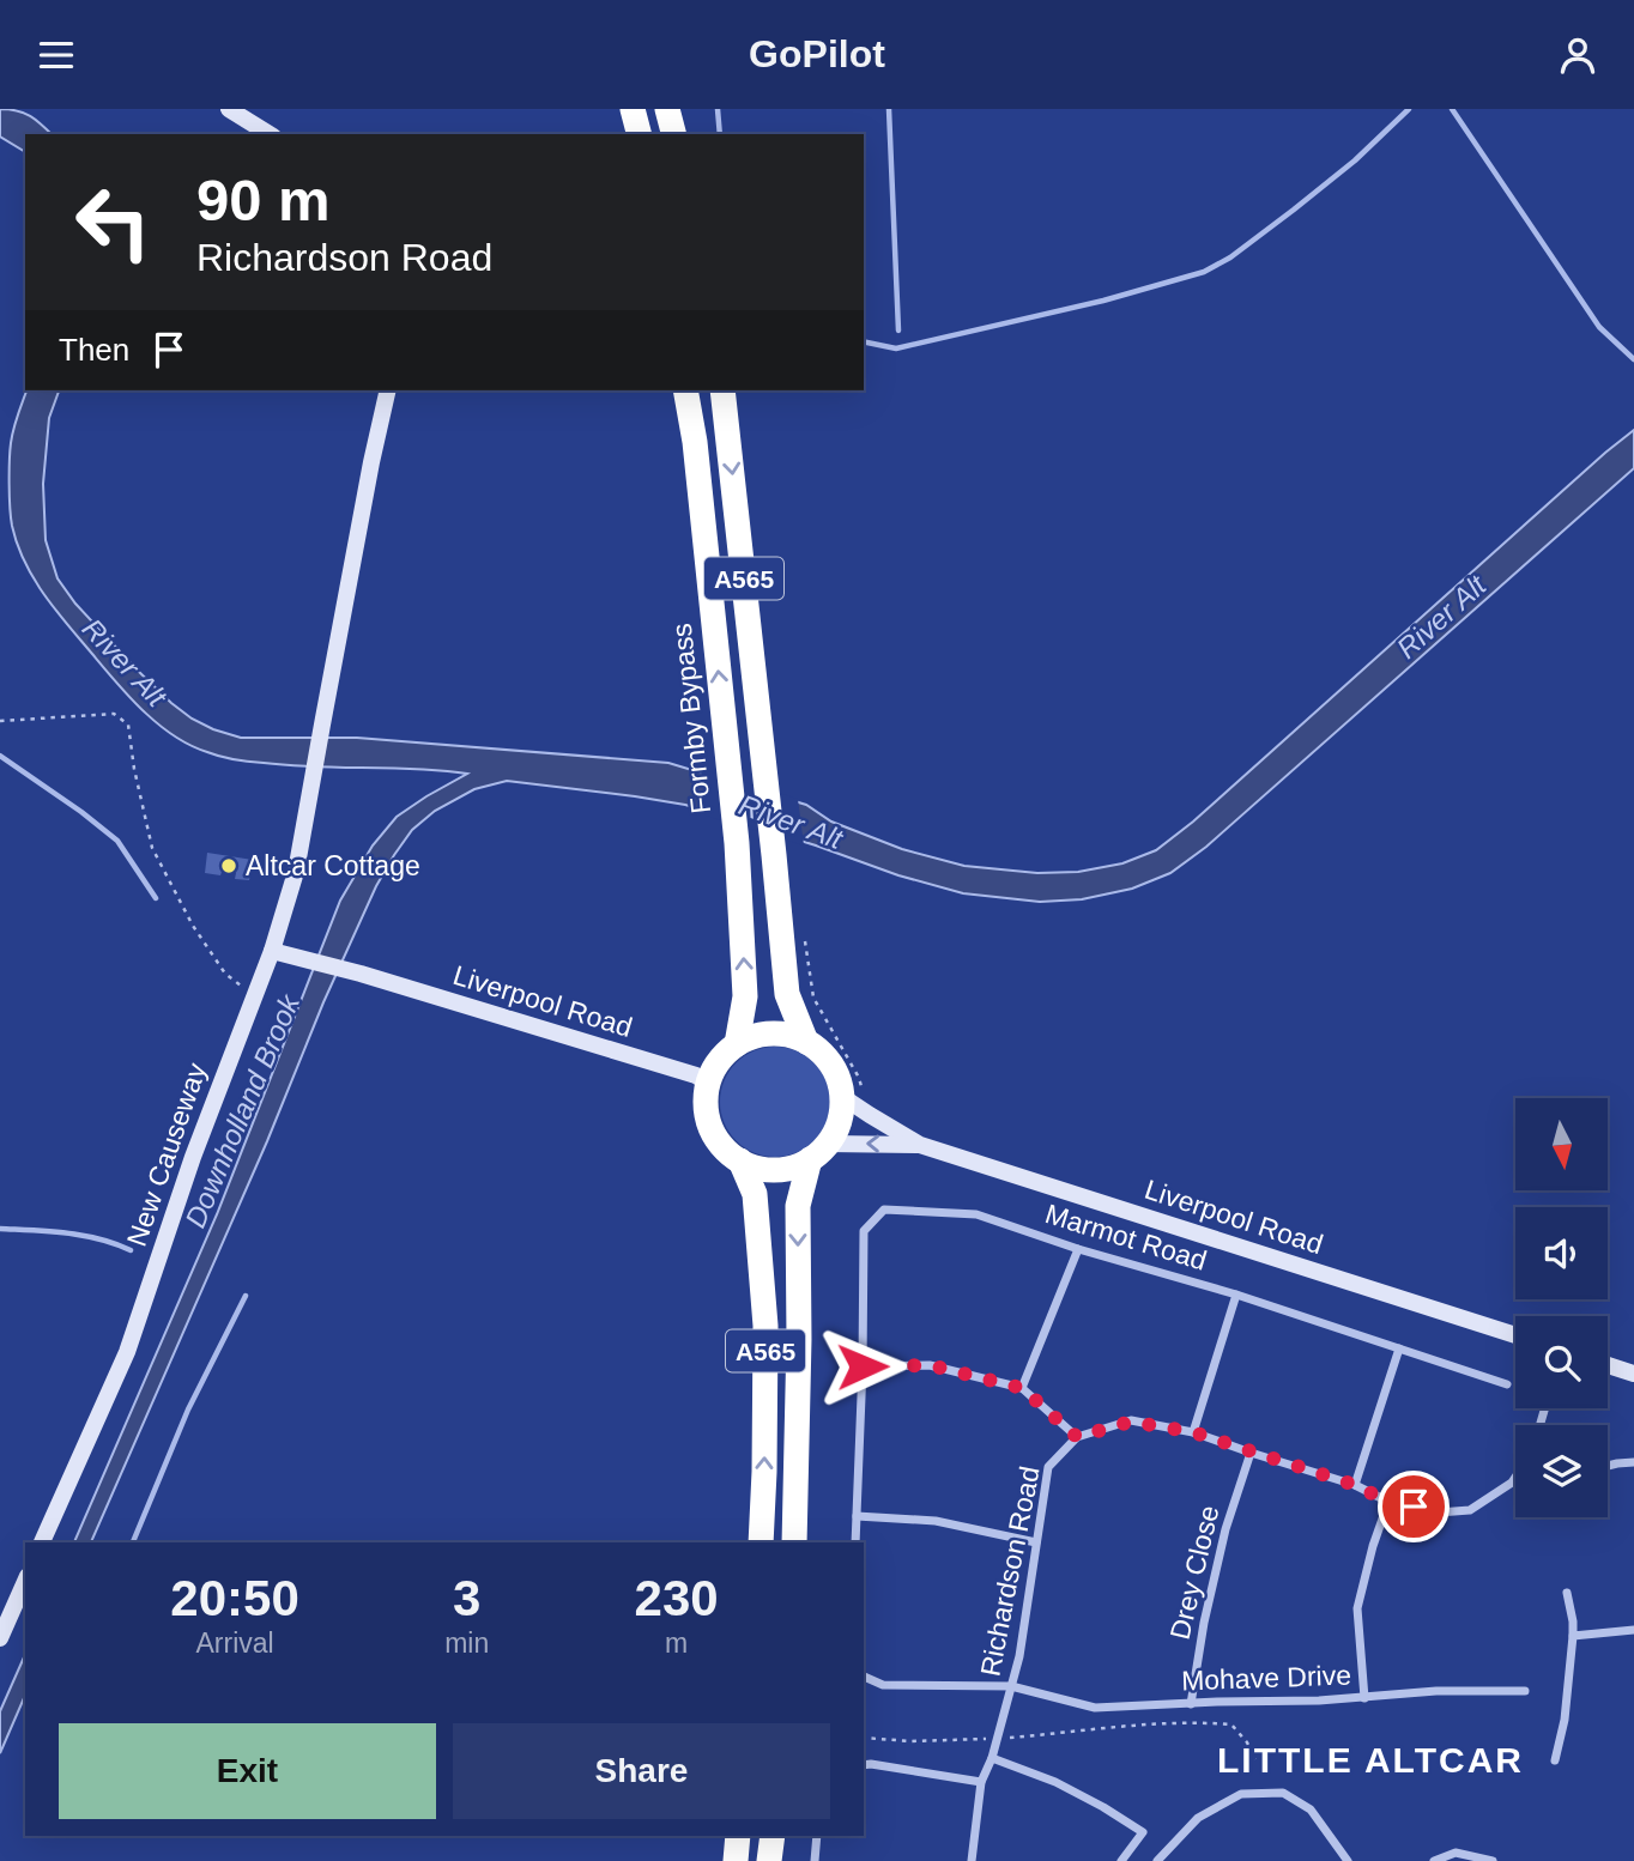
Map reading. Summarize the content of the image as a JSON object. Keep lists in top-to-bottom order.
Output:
{
  "streets": {
    "highway": ["A565", "Formby Bypass"],
    "street": [
      "Liverpool Road",
      "New Causeway",
      "Marmot Road",
      "Richardson Road",
      "Drey Close",
      "Mohave Drive"
    ]
  },
  "crossings": [
    ["A565", "Formby Bypass"],
    ["A565", "Liverpool Road"],
    ["Formby Bypass", "Liverpool Road"],
    ["Liverpool Road", "New Causeway"],
    ["Richardson Road", "Mohave Drive"],
    ["Drey Close", "Mohave Drive"]
  ],
  "districts": ["LITTLE ALTCAR"],
  "water": ["River Alt", "Downholland Brook"],
  "places": ["Altcar Cottage"],
  "north": "bottom",
  "page": {
    "header": "GoPilot",
    "turn": ["90 m", "Richardson Road"],
    "then": "Then",
    "eta": [
      "20:50",
      "Arrival",
      "3",
      "min",
      "230",
      "m"
    ],
    "buttons": ["Exit", "Share"]
  }
}
